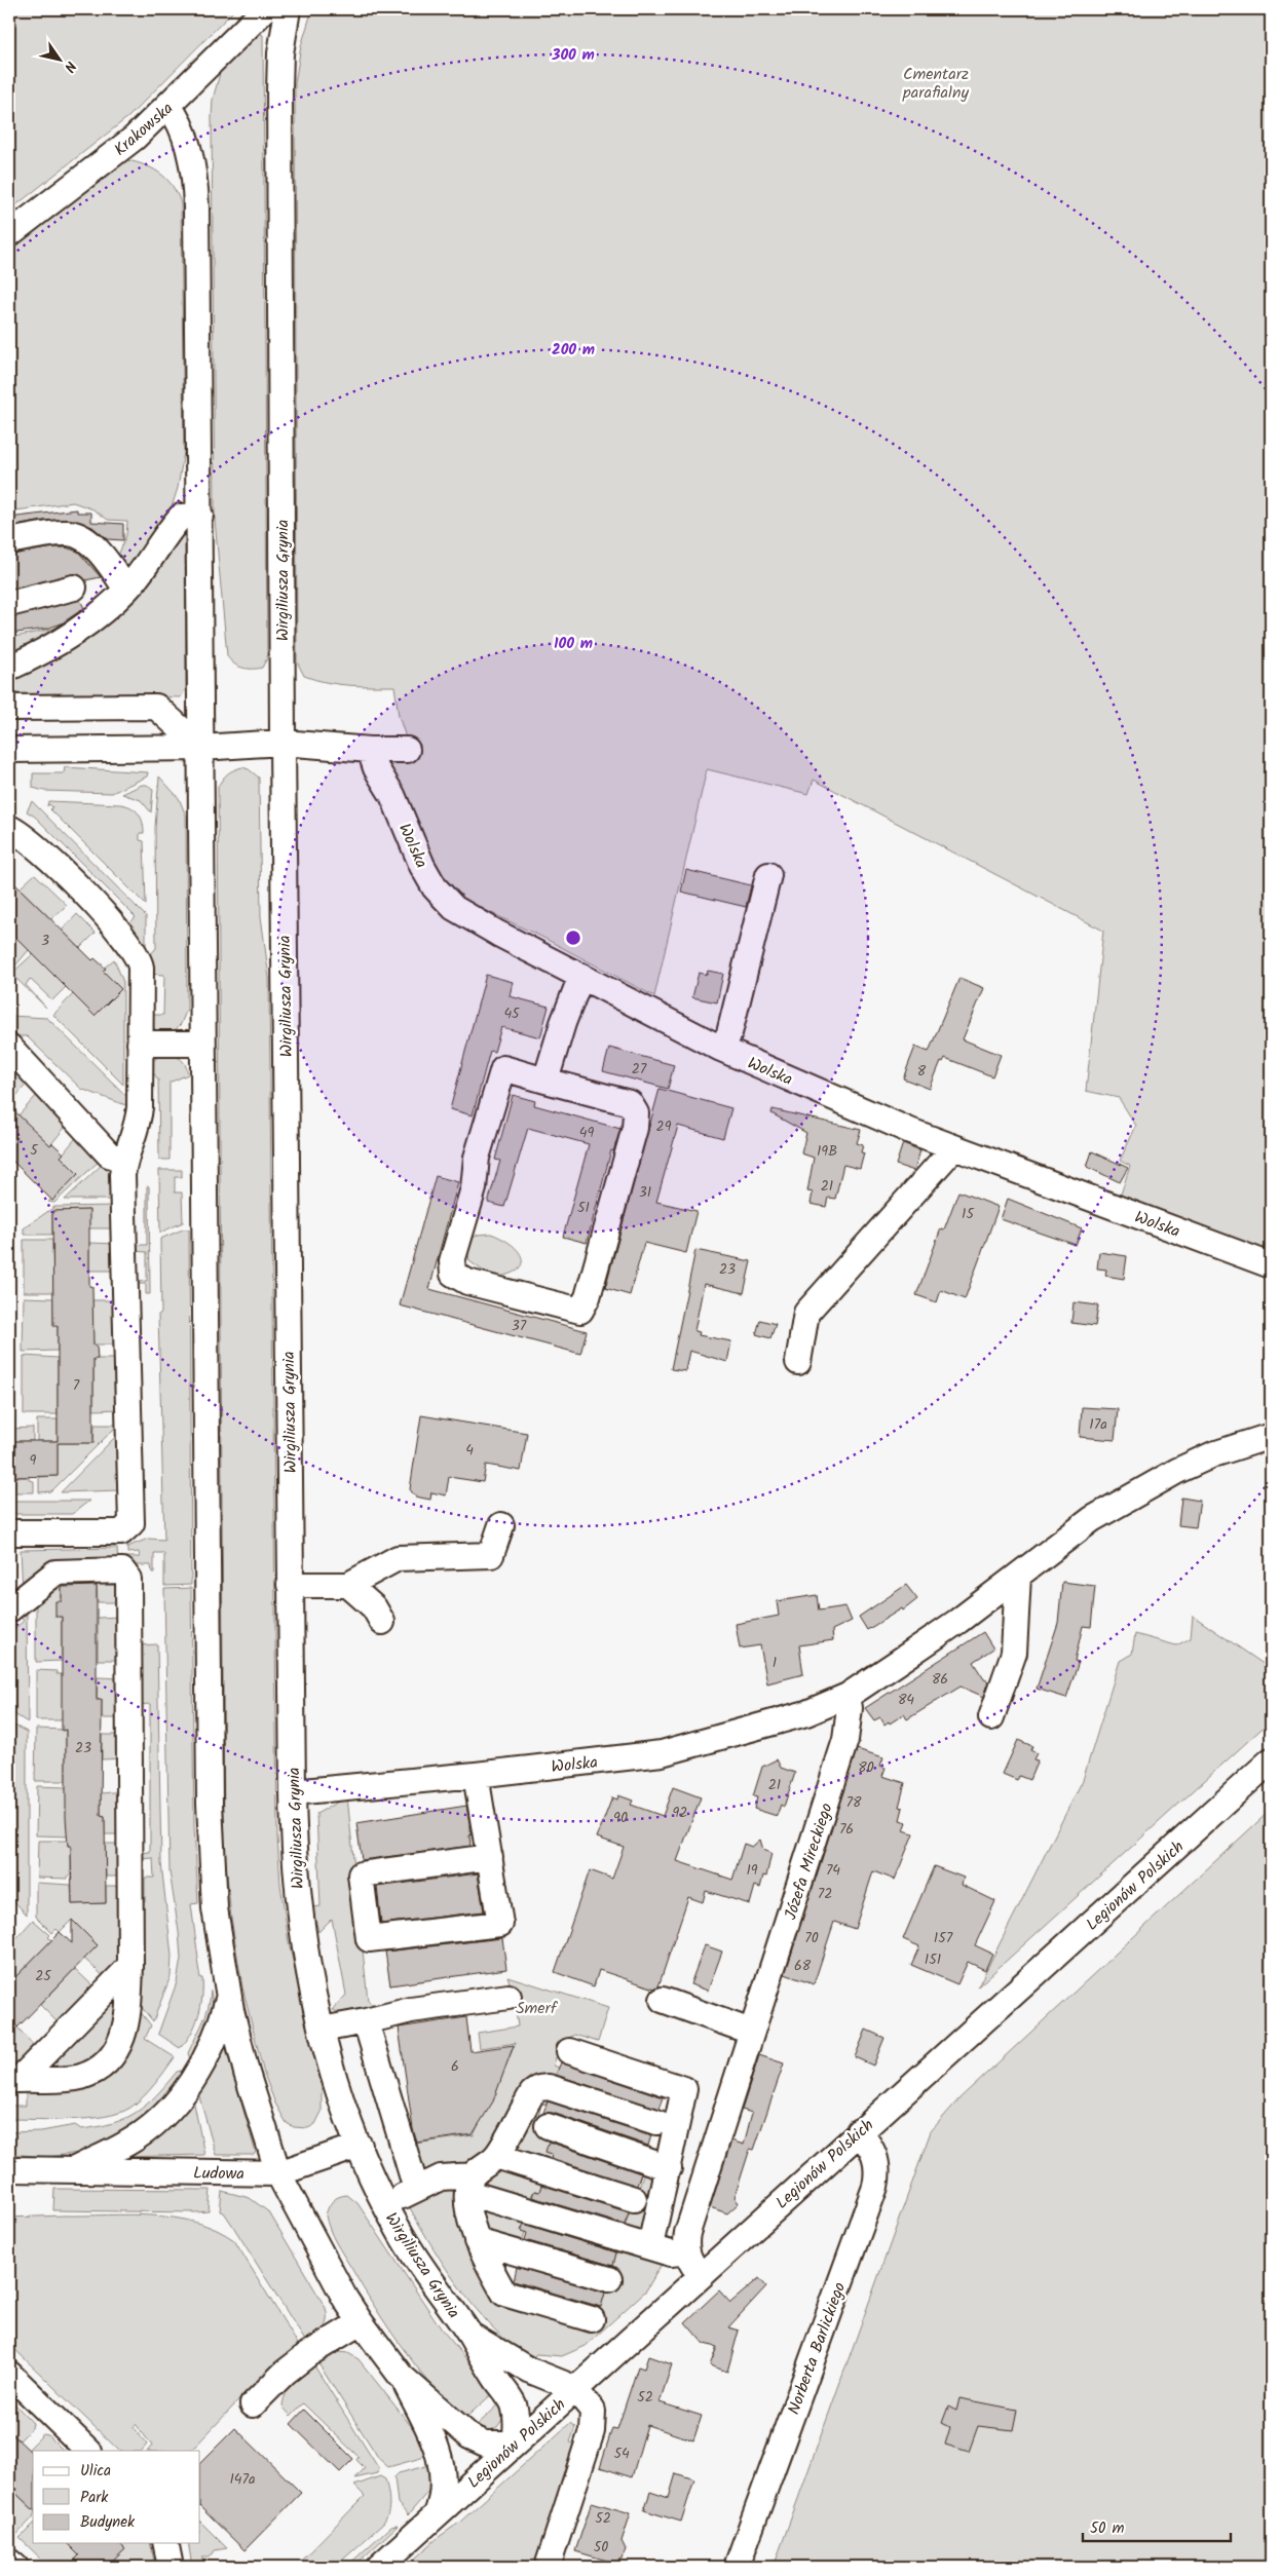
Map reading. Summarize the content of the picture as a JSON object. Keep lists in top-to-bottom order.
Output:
{
  "streets": {
    "street": [
      "Krakowska",
      "Wirgiliusza Grynia",
      "Wolska",
      "Józefa Mireckiego",
      "Legionów Polskich",
      "Ludowa",
      "Norberta Barlickiego"
    ]
  },
  "crossings": [
    ["Wirgiliusza Grynia", "Wolska"],
    ["Wirgiliusza Grynia", "Legionów Polskich"],
    ["Wirgiliusza Grynia", "Ludowa"],
    ["Wolska", "Józefa Mireckiego"],
    ["Legionów Polskich", "Norberta Barlickiego"]
  ],
  "parks": ["Cmentarz parafialny", "Smerf"],
  "house_numbers": [
    "3",
    "45",
    "27",
    "8",
    "29",
    "49",
    "5",
    "19B",
    "21",
    "31",
    "51",
    "15",
    "23",
    "37",
    "7",
    "17a",
    "4",
    "9",
    "1",
    "86",
    "84",
    "23",
    "80",
    "21",
    "78",
    "92",
    "90",
    "76",
    "19",
    "74",
    "72",
    "70",
    "157",
    "151",
    "68",
    "25",
    "6",
    "52",
    "54",
    "147a",
    "52",
    "50"
  ],
  "legend": ["Ulica", "Park", "Budynek"],
  "scale_bar": "50 m",
  "north": "bottom right",
  "rings": ["300 m", "200 m", "100 m"]
}
